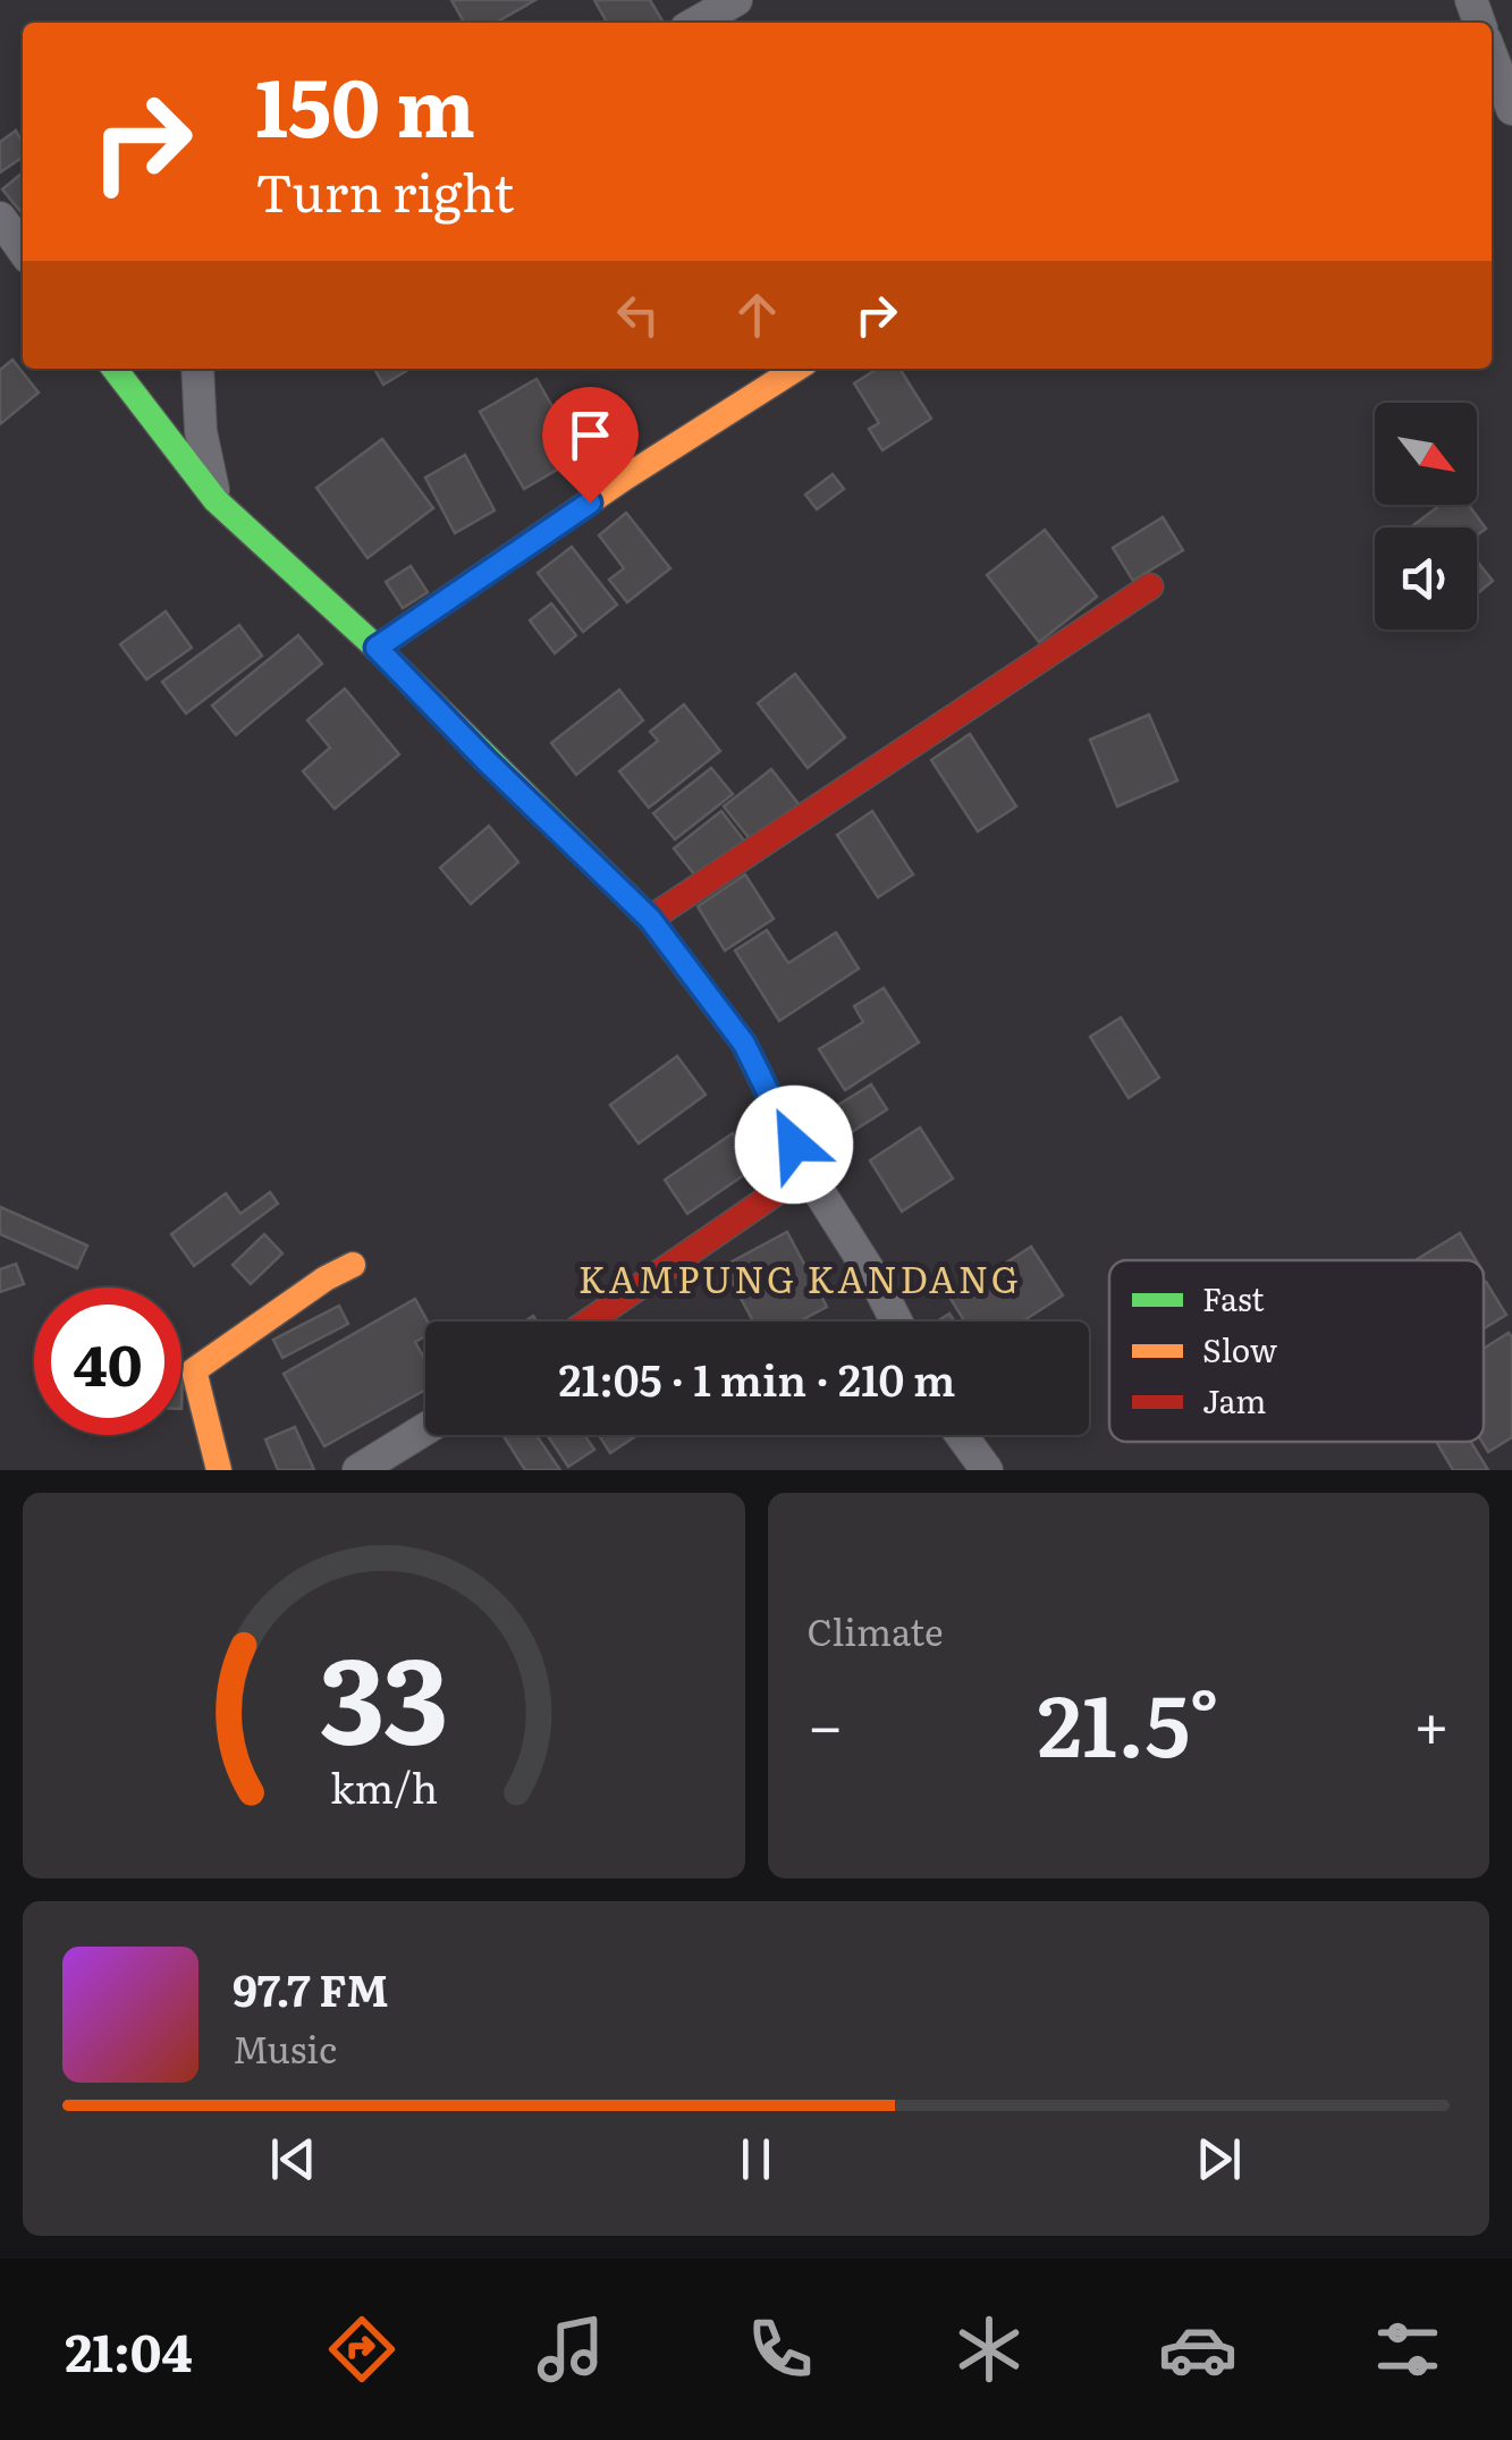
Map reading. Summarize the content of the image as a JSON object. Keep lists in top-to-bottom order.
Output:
{
  "districts": ["KAMPUNG KANDANG"],
  "legend": ["Fast", "Slow", "Jam"],
  "north": "bottom right",
  "page": {
    "turn": ["150 m", "Turn right"],
    "limit": "40",
    "trip": "21:05 · 1 min · 210 m",
    "tile": "Climate",
    "heat": ["−", "21.5°", "+"],
    "song": ["97.7 FM", "Music"],
    "tabs": "21:04",
    "gauge": ["33", "km/h"]
  }
}
